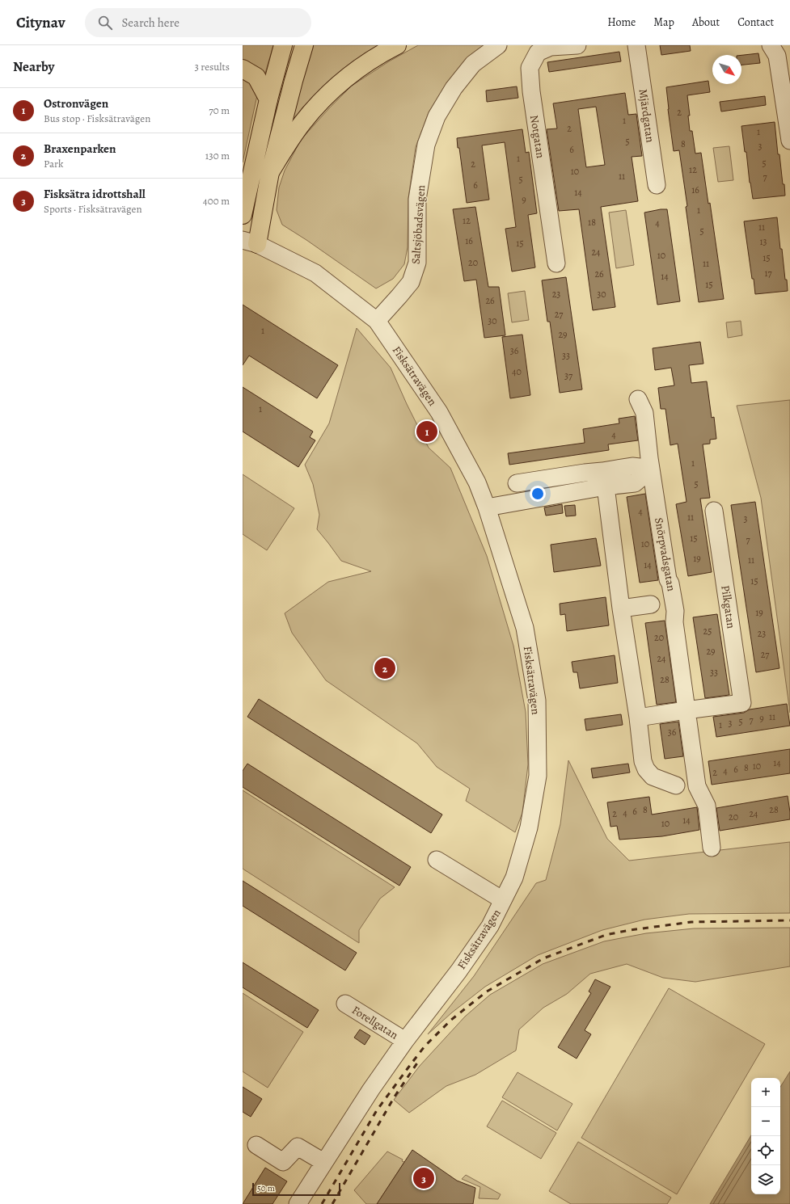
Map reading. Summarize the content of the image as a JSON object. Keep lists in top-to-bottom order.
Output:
{
  "streets": {
    "street": [
      "Mjärdgatan",
      "Notgatan",
      "Saltsjöbadsvägen",
      "Fisksätravägen",
      "Snörpvadsgatan",
      "Pilkgatan",
      "Forellgatan"
    ]
  },
  "crossings": [
    ["Saltsjöbadsvägen", "Fisksätravägen"],
    ["Fisksätravägen", "Forellgatan"],
    ["Snörpvadsgatan", "Pilkgatan"]
  ],
  "house_numbers": [
    "2",
    "1",
    "2",
    "1",
    "5",
    "8",
    "3",
    "6",
    "1",
    "5",
    "2",
    "12",
    "10",
    "11",
    "7",
    "5",
    "6",
    "16",
    "14",
    "9",
    "1",
    "12",
    "18",
    "4",
    "11",
    "5",
    "16",
    "13",
    "15",
    "24",
    "10",
    "15",
    "20",
    "11",
    "17",
    "26",
    "14",
    "15",
    "23",
    "30",
    "26",
    "27",
    "30",
    "1",
    "29",
    "36",
    "33",
    "40",
    "37",
    "1",
    "4",
    "1",
    "5",
    "4",
    "11",
    "3",
    "15",
    "7",
    "10",
    "19",
    "11",
    "14",
    "15",
    "19",
    "25",
    "23",
    "20",
    "29",
    "27",
    "24",
    "33",
    "28",
    "11",
    "9",
    "7",
    "5",
    "3",
    "1",
    "36",
    "14",
    "10",
    "8",
    "6",
    "4",
    "2",
    "8",
    "28",
    "6",
    "4",
    "2",
    "24",
    "20",
    "14",
    "10"
  ],
  "scale_bar": "50 m",
  "north": "bottom right",
  "page": {
    "header": "Citynav",
    "search": "Search here",
    "nav": [
      "Home",
      "Map",
      "About",
      "Contact"
    ],
    "heading": ["Nearby", "3 results"],
    "list": [
      {
        "mark": "1",
        "name": "Ostronvägen",
        "note": "Bus stop · Fisksätravägen",
        "value": "70 m"
      },
      {
        "mark": "2",
        "name": "Braxenparken",
        "note": "Park",
        "value": "130 m"
      },
      {
        "mark": "3",
        "name": "Fisksätra idrottshall",
        "note": "Sports · Fisksätravägen",
        "value": "400 m"
      }
    ],
    "pins": ["1", "2", "3"],
    "map_buttons": ["+", "−"],
    "scale": "50 m"
  }
}
